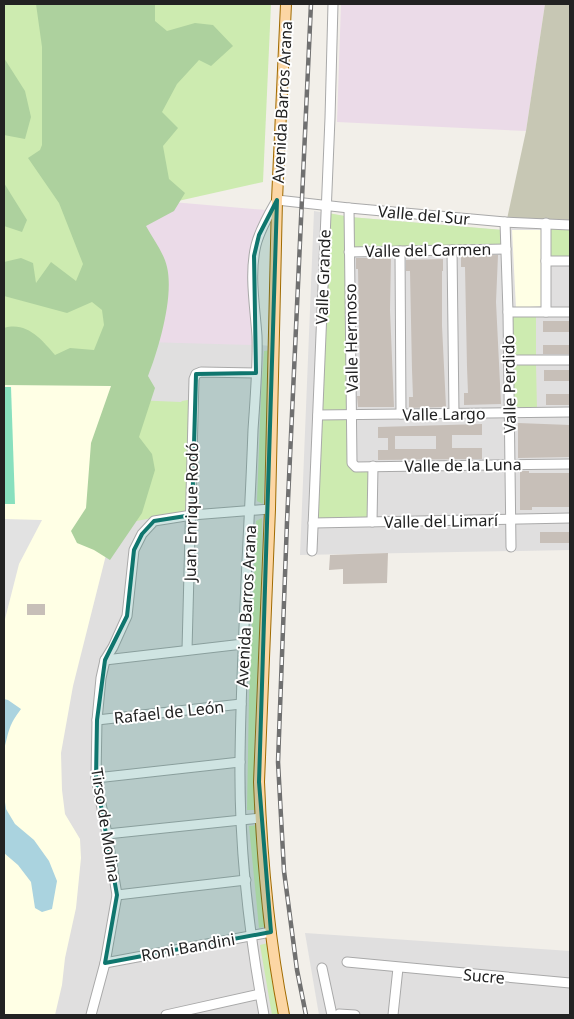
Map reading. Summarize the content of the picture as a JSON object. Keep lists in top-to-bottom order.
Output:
{
  "streets": {
    "main road": ["Avenida Barros Arana"],
    "street": [
      "Valle del Sur",
      "Valle del Carmen",
      "Valle Grande",
      "Valle Hermoso",
      "Valle Perdido",
      "Valle Largo",
      "Valle de la Luna",
      "Juan Enrique Rodó",
      "Valle del Limarí",
      "Rafael de León",
      "Tirso de Molina",
      "Roni Bandini",
      "Sucre"
    ]
  },
  "crossings": [
    ["Avenida Barros Arana", "Valle del Sur"],
    ["Avenida Barros Arana", "Juan Enrique Rodó"],
    ["Avenida Barros Arana", "Rafael de León"],
    ["Avenida Barros Arana", "Tirso de Molina"],
    ["Avenida Barros Arana", "Roni Bandini"],
    ["Valle del Sur", "Valle Grande"],
    ["Valle del Sur", "Valle Hermoso"],
    ["Valle del Sur", "Valle Perdido"],
    ["Valle del Carmen", "Valle Hermoso"],
    ["Valle del Carmen", "Valle Perdido"],
    ["Valle Grande", "Valle Largo"],
    ["Valle Grande", "Valle del Limarí"],
    ["Valle Hermoso", "Valle Largo"],
    ["Valle Hermoso", "Valle de la Luna"],
    ["Valle Perdido", "Valle Largo"],
    ["Valle Perdido", "Valle de la Luna"],
    ["Valle Perdido", "Valle del Limarí"],
    ["Juan Enrique Rodó", "Tirso de Molina"],
    ["Rafael de León", "Tirso de Molina"],
    ["Tirso de Molina", "Roni Bandini"]
  ]
}
